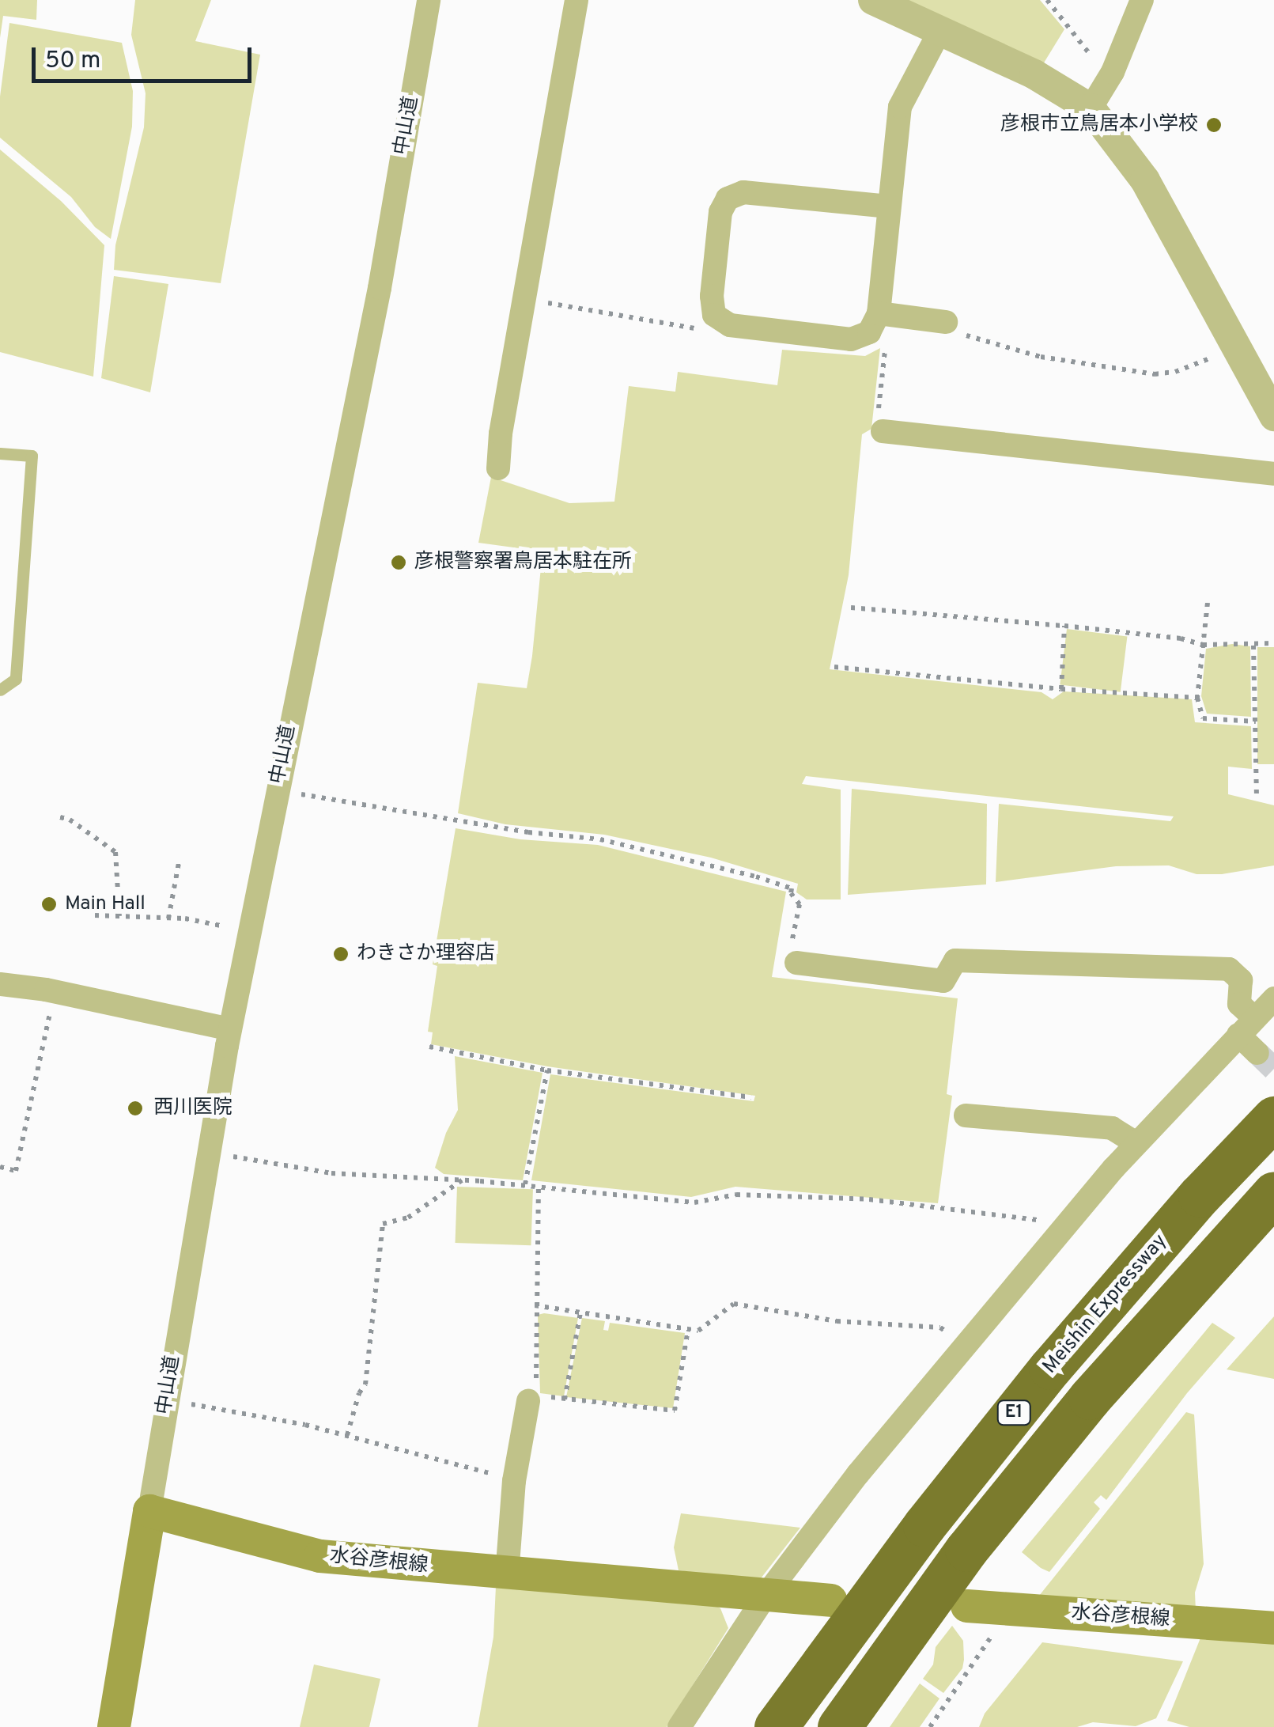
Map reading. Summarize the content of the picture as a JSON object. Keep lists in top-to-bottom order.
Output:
{
  "streets": {
    "highway": ["Meishin Expressway", "E1"],
    "main road": ["水谷彦根線"],
    "street": ["中山道"]
  },
  "crossings": [
    ["中山道", "水谷彦根線"]
  ],
  "places": [
    "彦根市立鳥居本小学校",
    "彦根警察署鳥居本駐在所",
    "Main Hall",
    "わきさか理容店",
    "西川医院"
  ],
  "scale_bar": "50 m"
}
